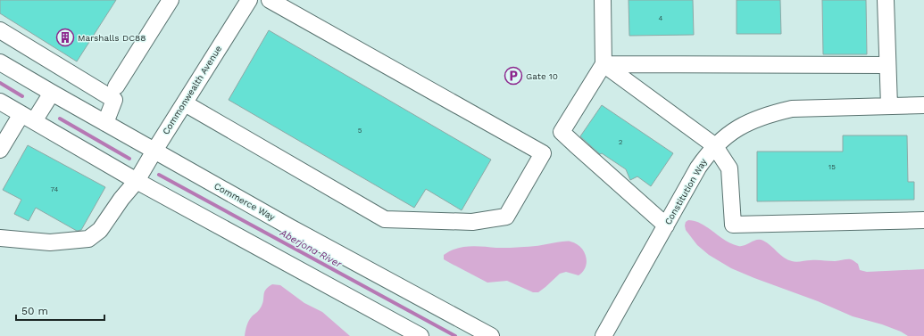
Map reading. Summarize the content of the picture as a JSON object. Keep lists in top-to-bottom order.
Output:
{
  "streets": {
    "street": ["Commonwealth Avenue", "Constitution Way", "Commerce Way"]
  },
  "crossings": [
    ["Commonwealth Avenue", "Commerce Way"]
  ],
  "water": ["Aberjona River"],
  "places": {
    "building": ["Marshalls DC88"],
    "parking": ["Gate 10"]
  },
  "house_numbers": [
    "4",
    "5",
    "2",
    "15",
    "74"
  ],
  "scale_bar": "50 m"
}
